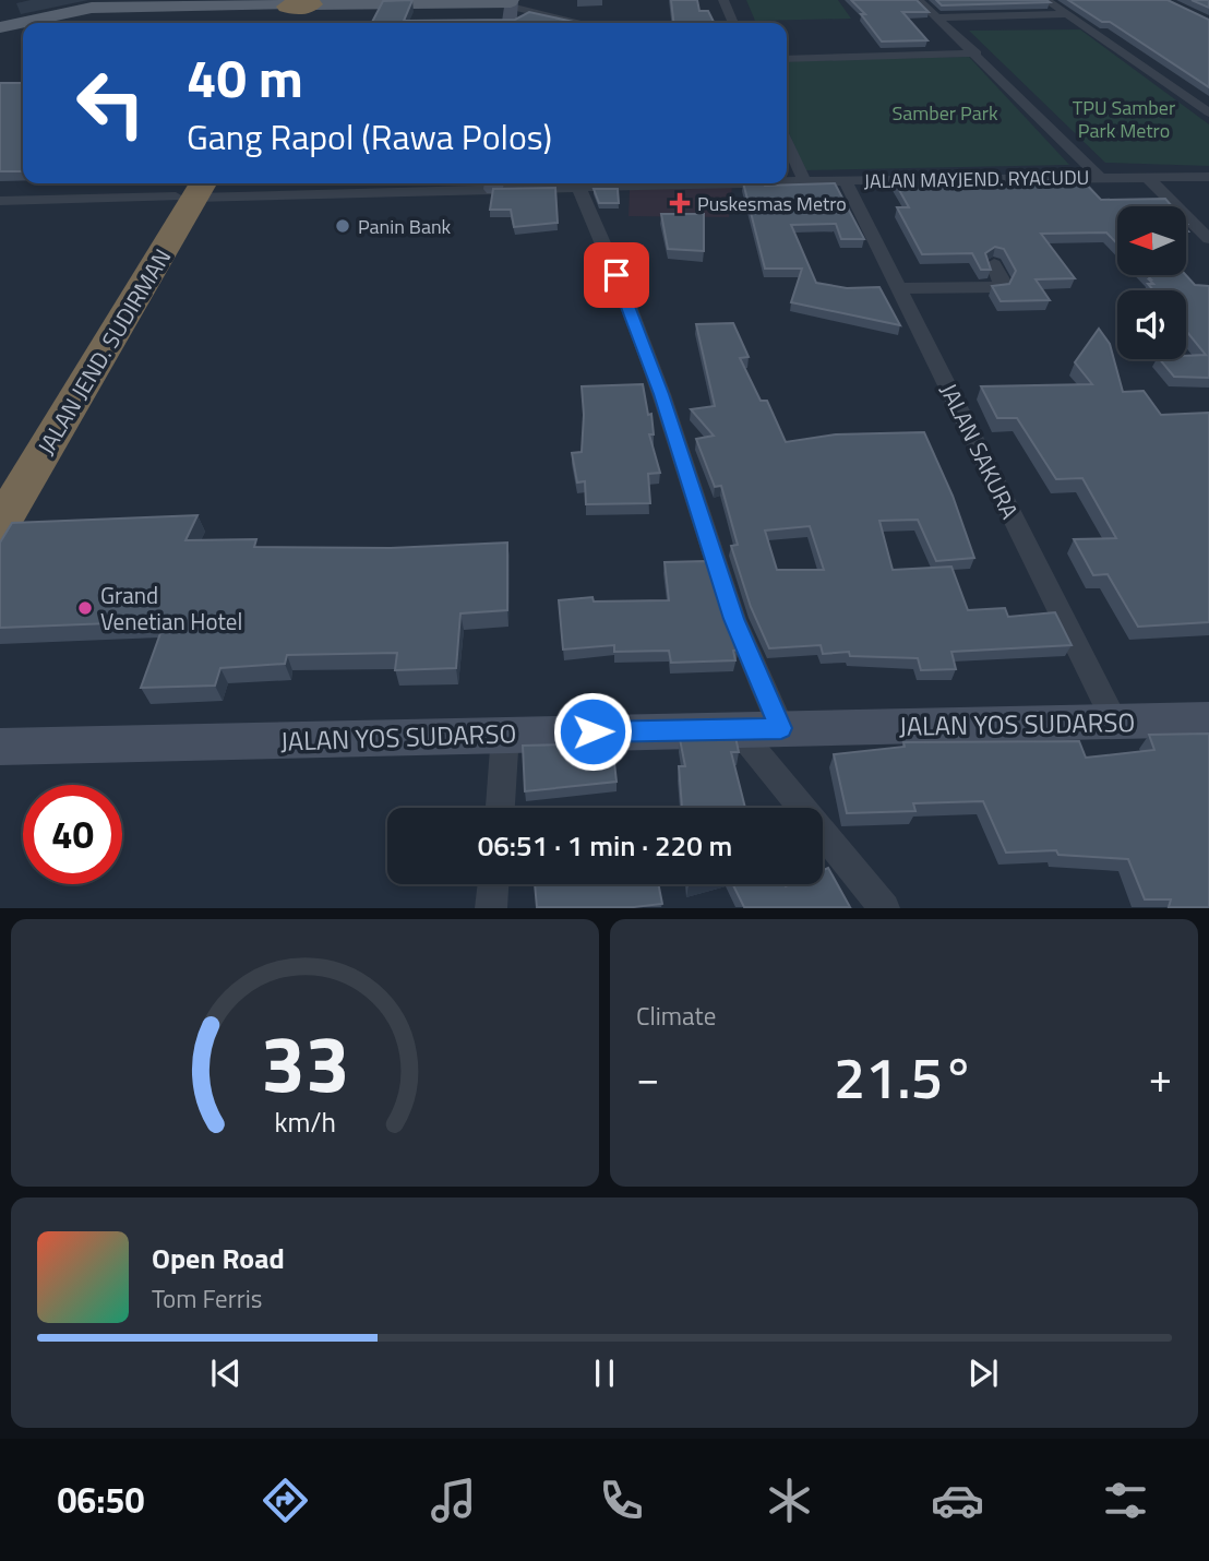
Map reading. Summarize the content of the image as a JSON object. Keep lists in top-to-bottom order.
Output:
{
  "streets": {
    "highway": ["JALAN JEND. SUDIRMAN"],
    "street": ["JALAN MAYJEND. RYACUDU", "JALAN SAKURA", "JALAN YOS SUDARSO"]
  },
  "crossings": [
    ["JALAN MAYJEND. RYACUDU", "JALAN JEND. SUDIRMAN"],
    ["JALAN MAYJEND. RYACUDU", "JALAN SAKURA"],
    ["JALAN SAKURA", "JALAN YOS SUDARSO"]
  ],
  "parks": ["TPU Samber Park Metro", "Samber Park"],
  "places": {
    "health": ["Puskesmas Metro"],
    "other": ["Panin Bank", "Grand Venetian Hotel"]
  },
  "north": "left",
  "page": {
    "turn": ["40 m", "Gang Rapol (Rawa Polos)"],
    "limit": "40",
    "trip": "06:51 · 1 min · 220 m",
    "tile": "Climate",
    "heat": ["−", "21.5°", "+"],
    "song": ["Open Road", "Tom Ferris"],
    "tabs": "06:50",
    "gauge": ["33", "km/h"]
  }
}
